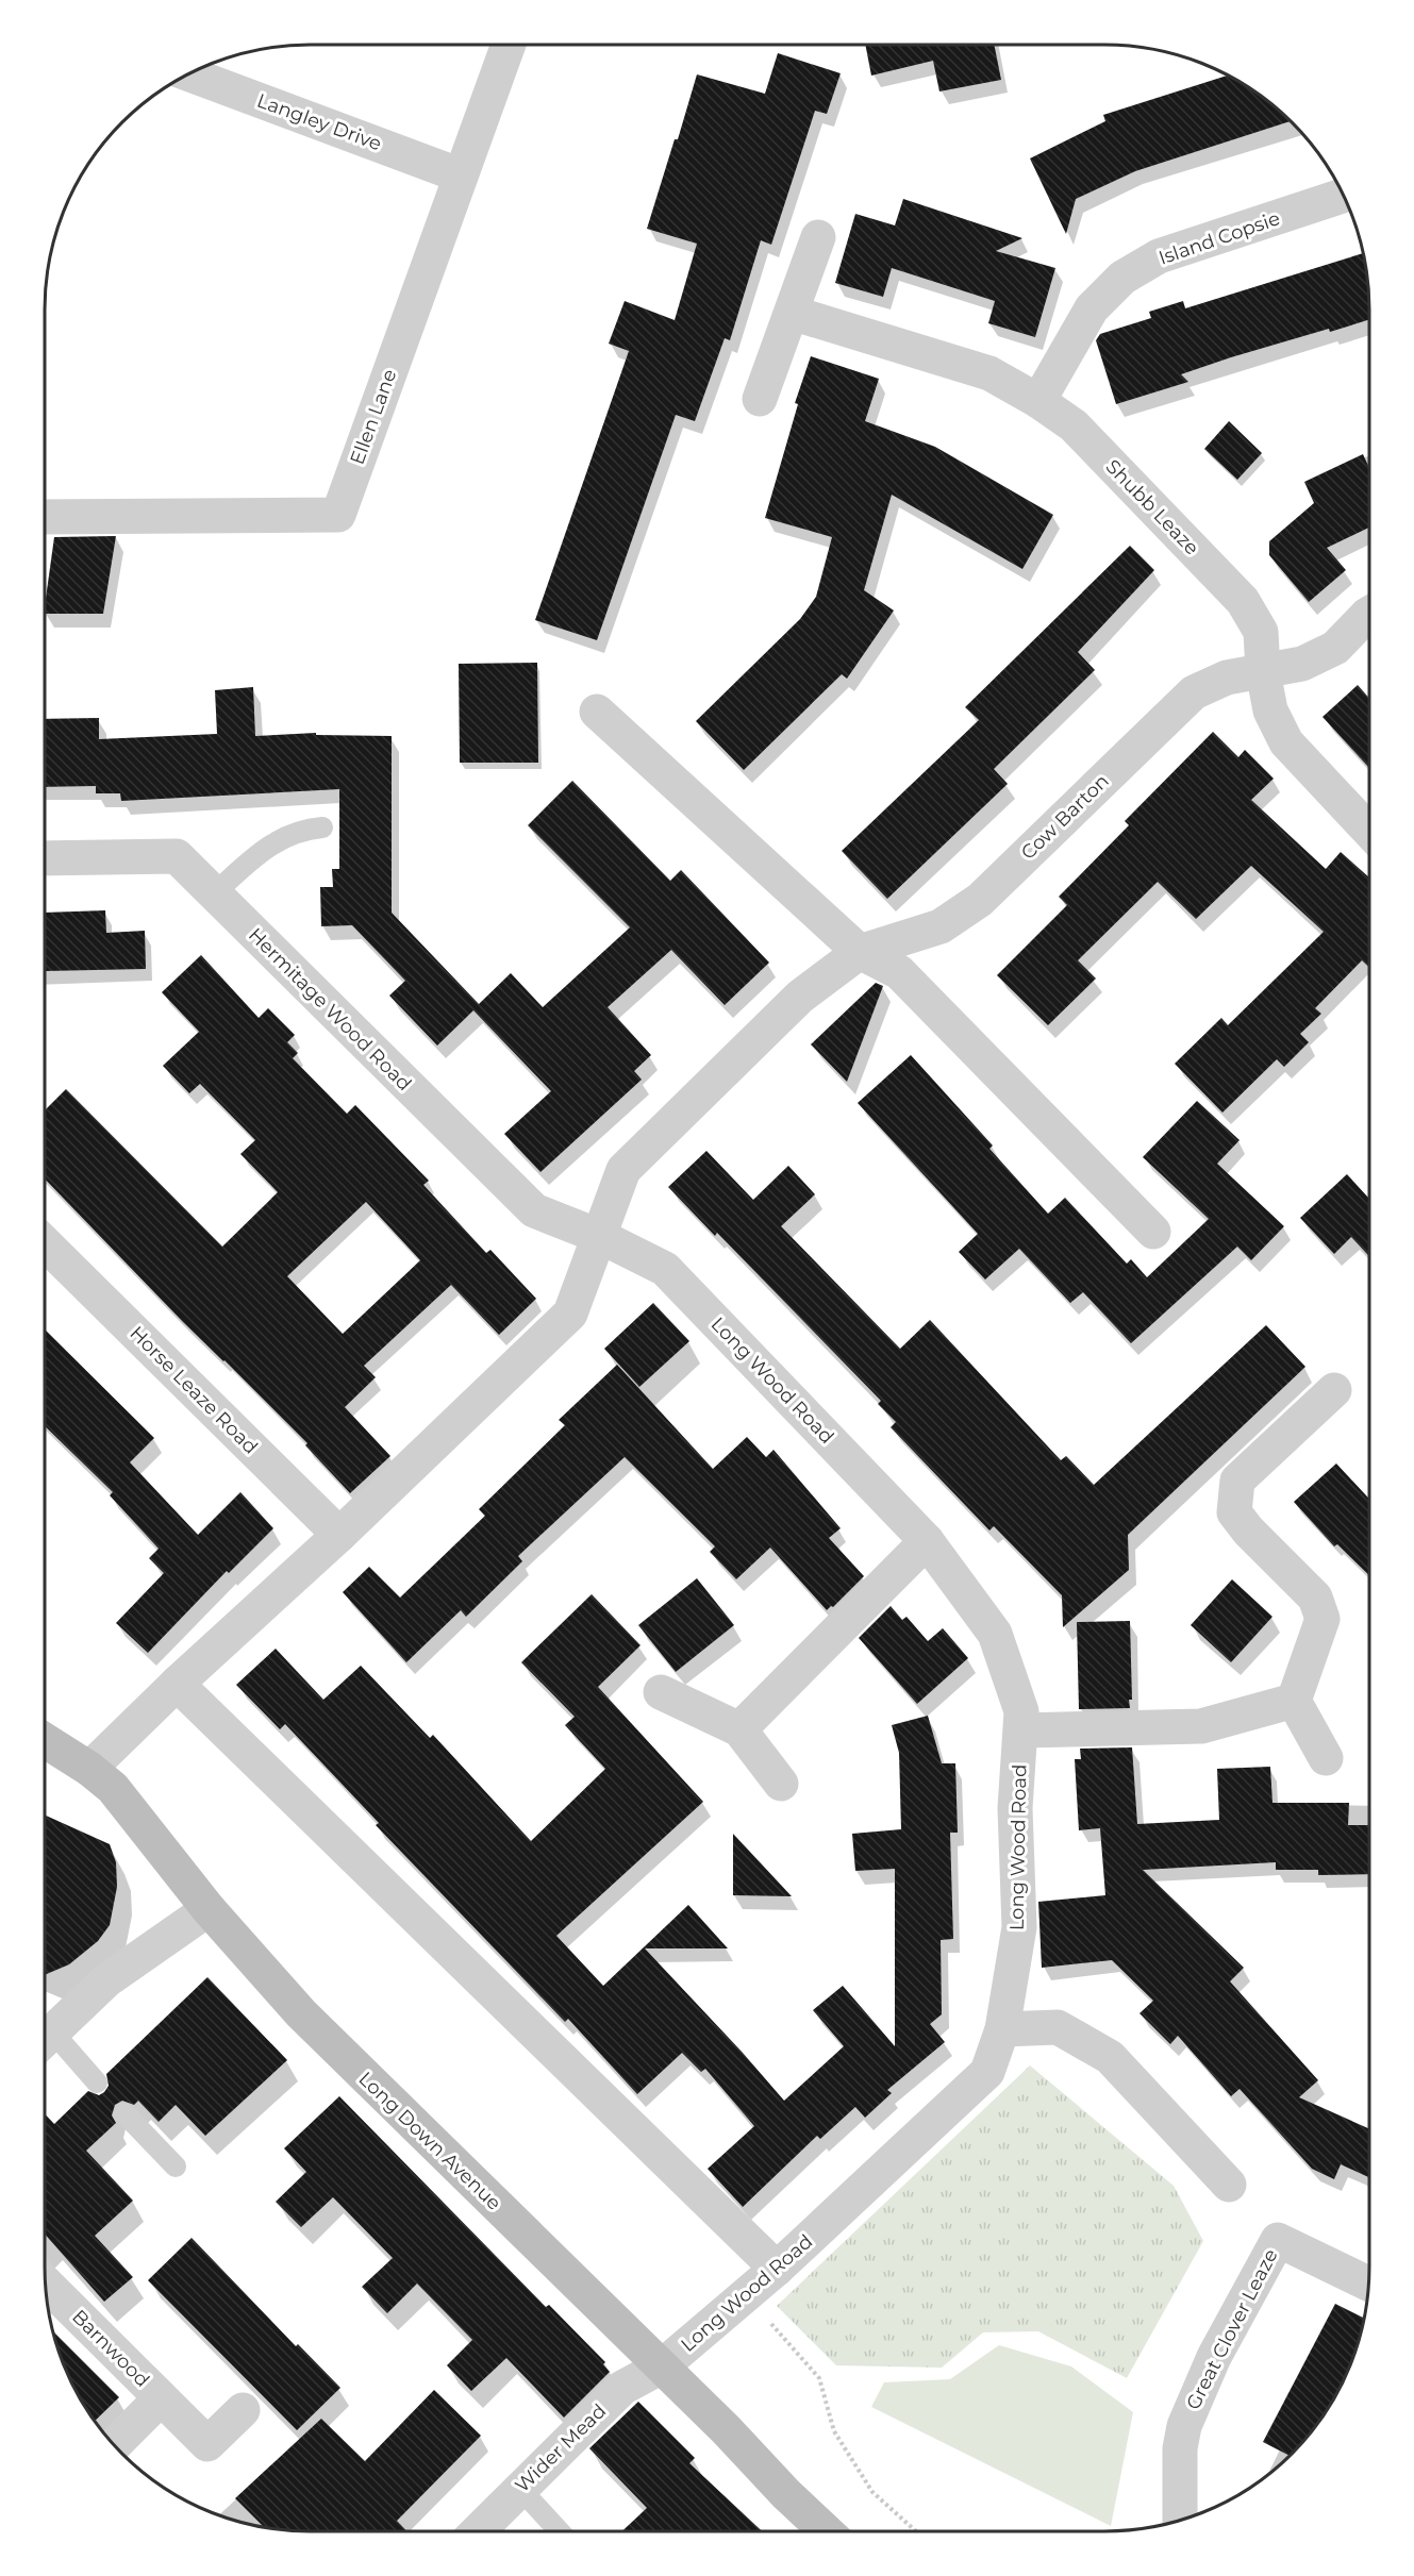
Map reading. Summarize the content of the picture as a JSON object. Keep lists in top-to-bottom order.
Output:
{
  "streets": {
    "street": [
      "Langley Drive",
      "Island Copsie",
      "Ellen Lane",
      "Shubb Leaze",
      "Cow Barton",
      "Hermitage Wood Road",
      "Long Wood Road",
      "Horse Leaze Road",
      "Long Down Avenue",
      "Great Clover Leaze",
      "Barnwood",
      "Wider Mead"
    ]
  },
  "crossings": [
    ["Langley Drive", "Ellen Lane"],
    ["Island Copsie", "Shubb Leaze"],
    ["Shubb Leaze", "Cow Barton"],
    ["Cow Barton", "Hermitage Wood Road"],
    ["Cow Barton", "Long Wood Road"],
    ["Hermitage Wood Road", "Long Wood Road"],
    ["Long Wood Road", "Long Down Avenue"],
    ["Long Wood Road", "Wider Mead"],
    ["Long Down Avenue", "Wider Mead"]
  ]
}
